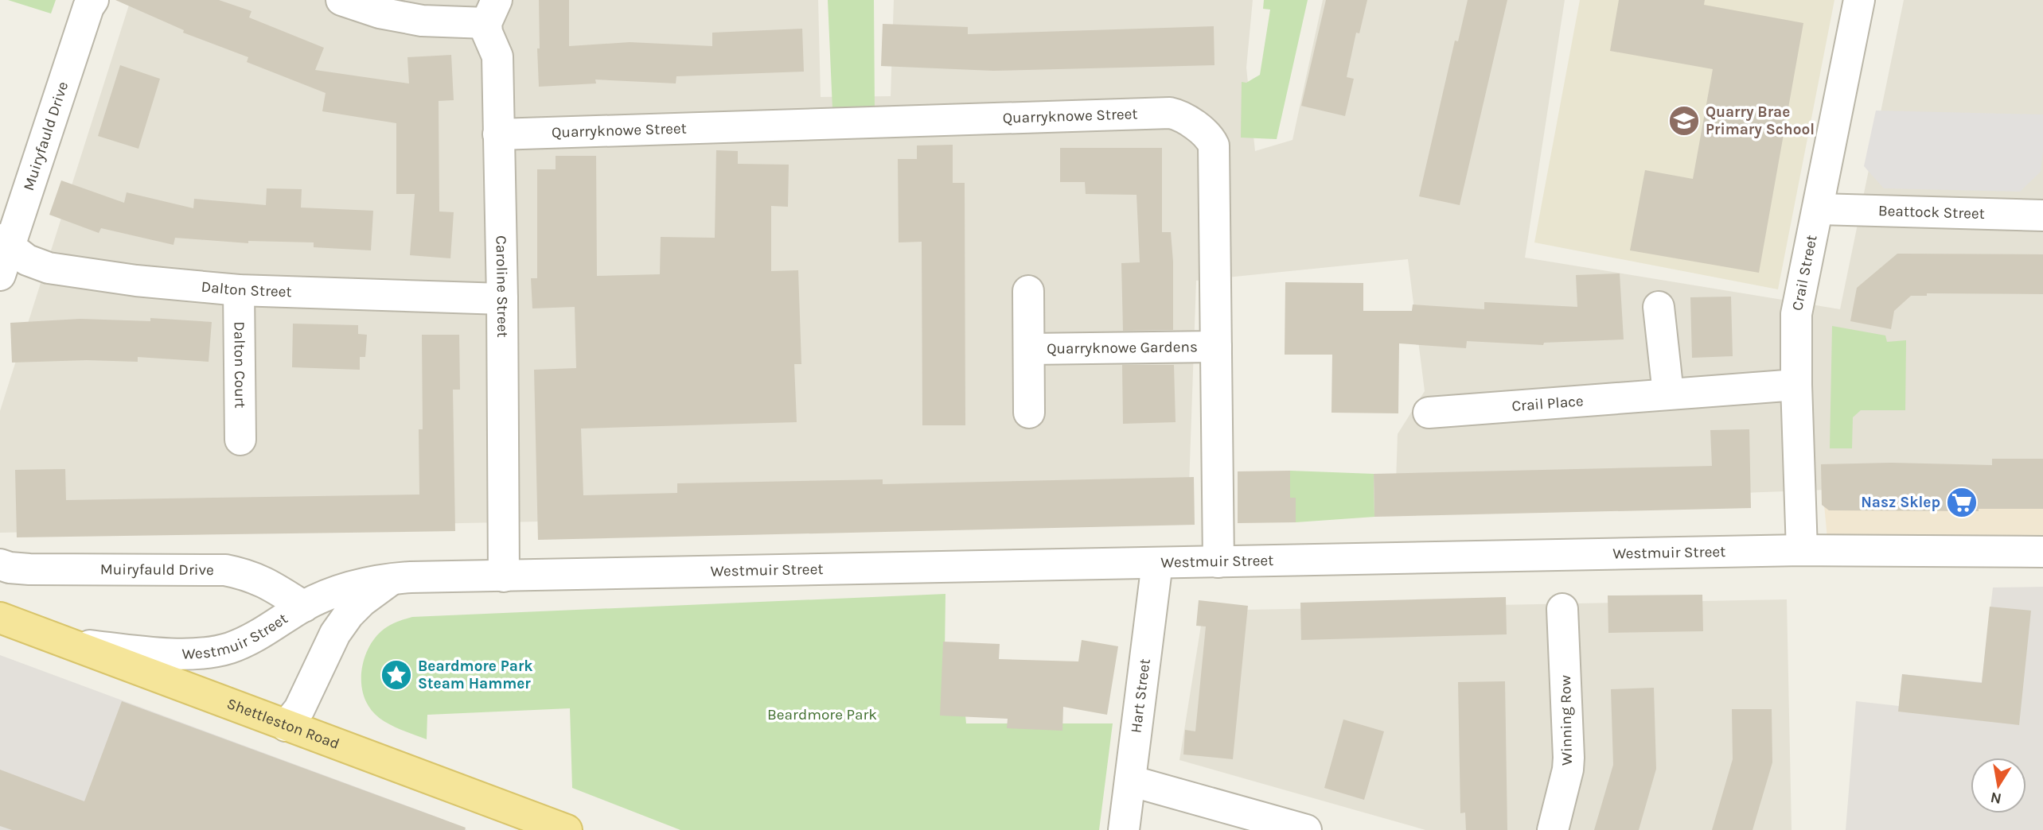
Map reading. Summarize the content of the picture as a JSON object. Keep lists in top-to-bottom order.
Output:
{
  "streets": {
    "main road": ["Shettleston Road"],
    "street": [
      "Quarryknowe Street",
      "Muiryfauld Drive",
      "Beattock Street",
      "Crail Street",
      "Caroline Street",
      "Dalton Street",
      "Quarryknowe Gardens",
      "Dalton Court",
      "Crail Place",
      "Westmuir Street",
      "Hart Street",
      "Winning Row"
    ]
  },
  "crossings": [
    ["Quarryknowe Street", "Caroline Street"],
    ["Quarryknowe Street", "Quarryknowe Gardens"],
    ["Quarryknowe Street", "Westmuir Street"],
    ["Muiryfauld Drive", "Dalton Street"],
    ["Muiryfauld Drive", "Westmuir Street"],
    ["Beattock Street", "Crail Street"],
    ["Crail Street", "Crail Place"],
    ["Crail Street", "Westmuir Street"],
    ["Caroline Street", "Dalton Street"],
    ["Caroline Street", "Westmuir Street"],
    ["Dalton Street", "Dalton Court"],
    ["Westmuir Street", "Hart Street"],
    ["Westmuir Street", "Shettleston Road"]
  ],
  "parks": ["Beardmore Park"],
  "places": {
    "school or university": ["Quarry Brae Primary School"],
    "supermarket": ["Nasz Sklep"],
    "place": ["Beardmore Park Steam Hammer"]
  },
  "north": "bottom"
}
